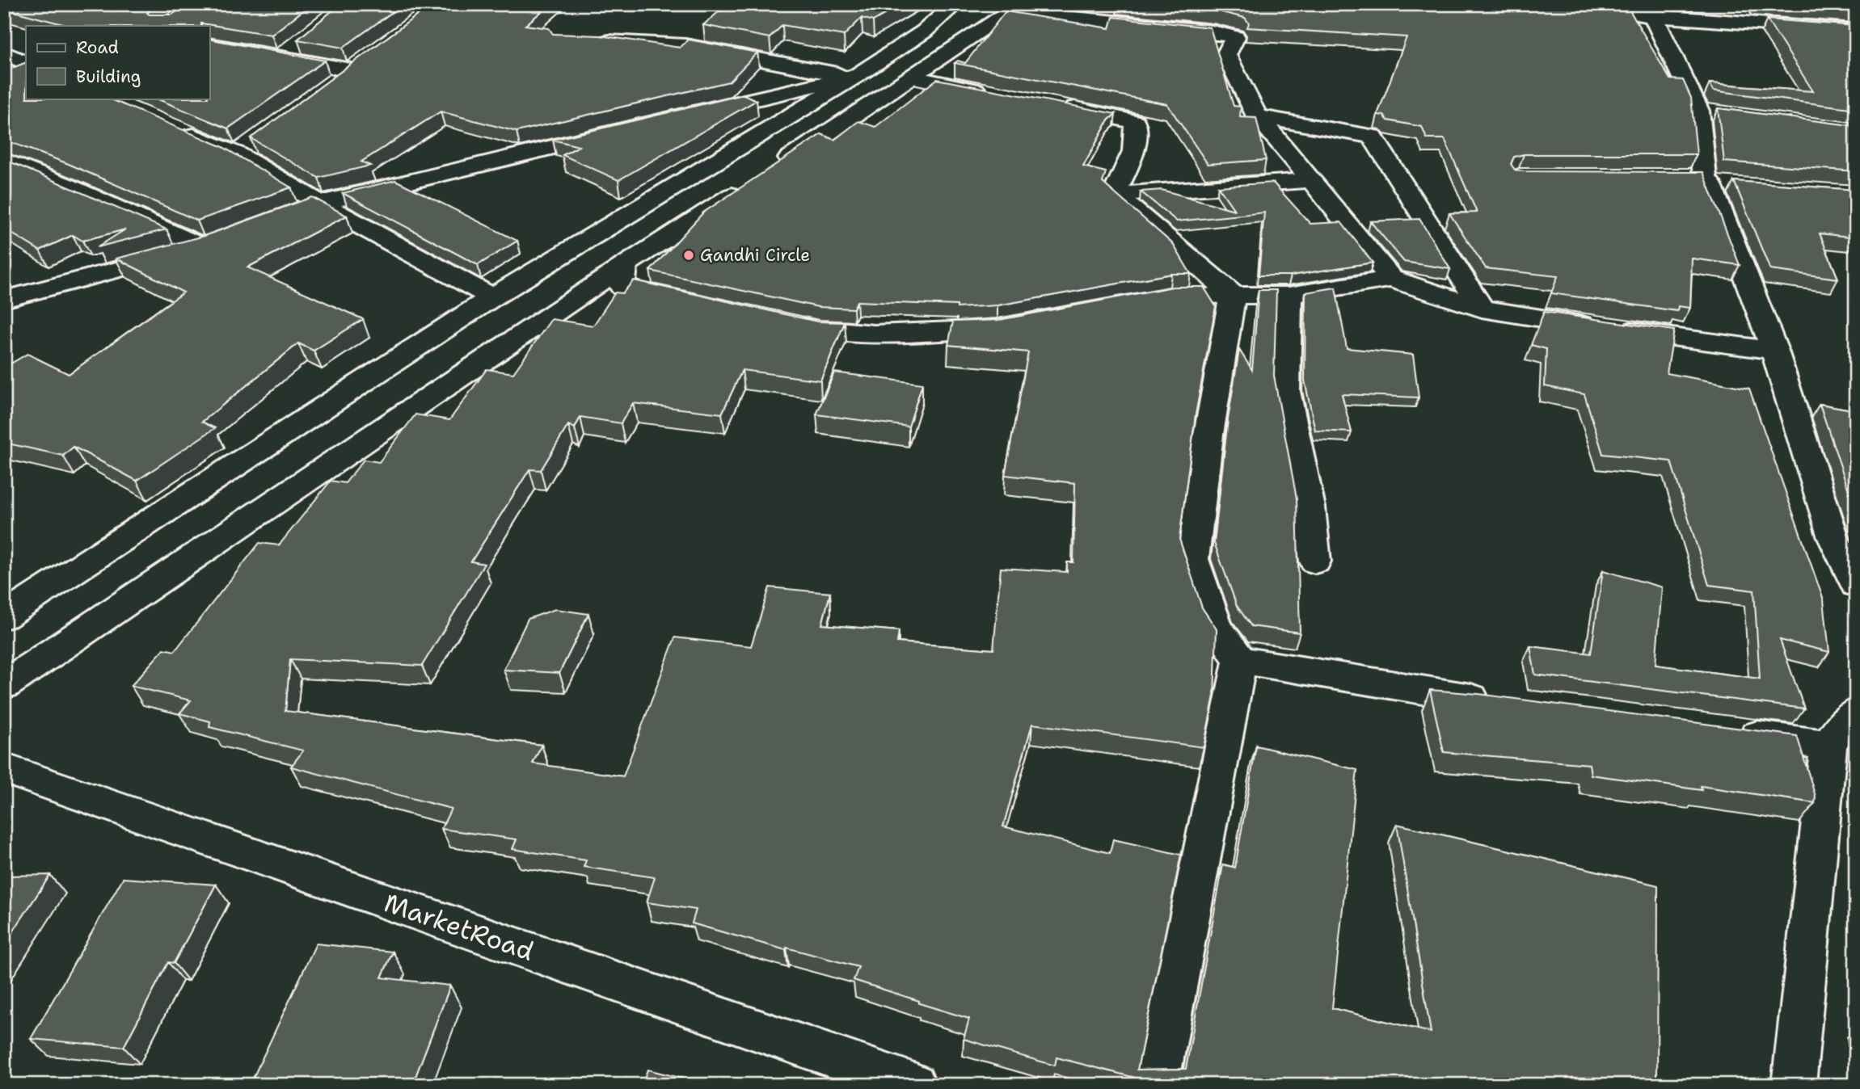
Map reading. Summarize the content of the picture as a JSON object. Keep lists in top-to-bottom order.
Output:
{
  "streets": {
    "main road": ["MarketRoad"]
  },
  "places": ["Gandhi Circle"],
  "legend": ["Road", "Building"]
}
